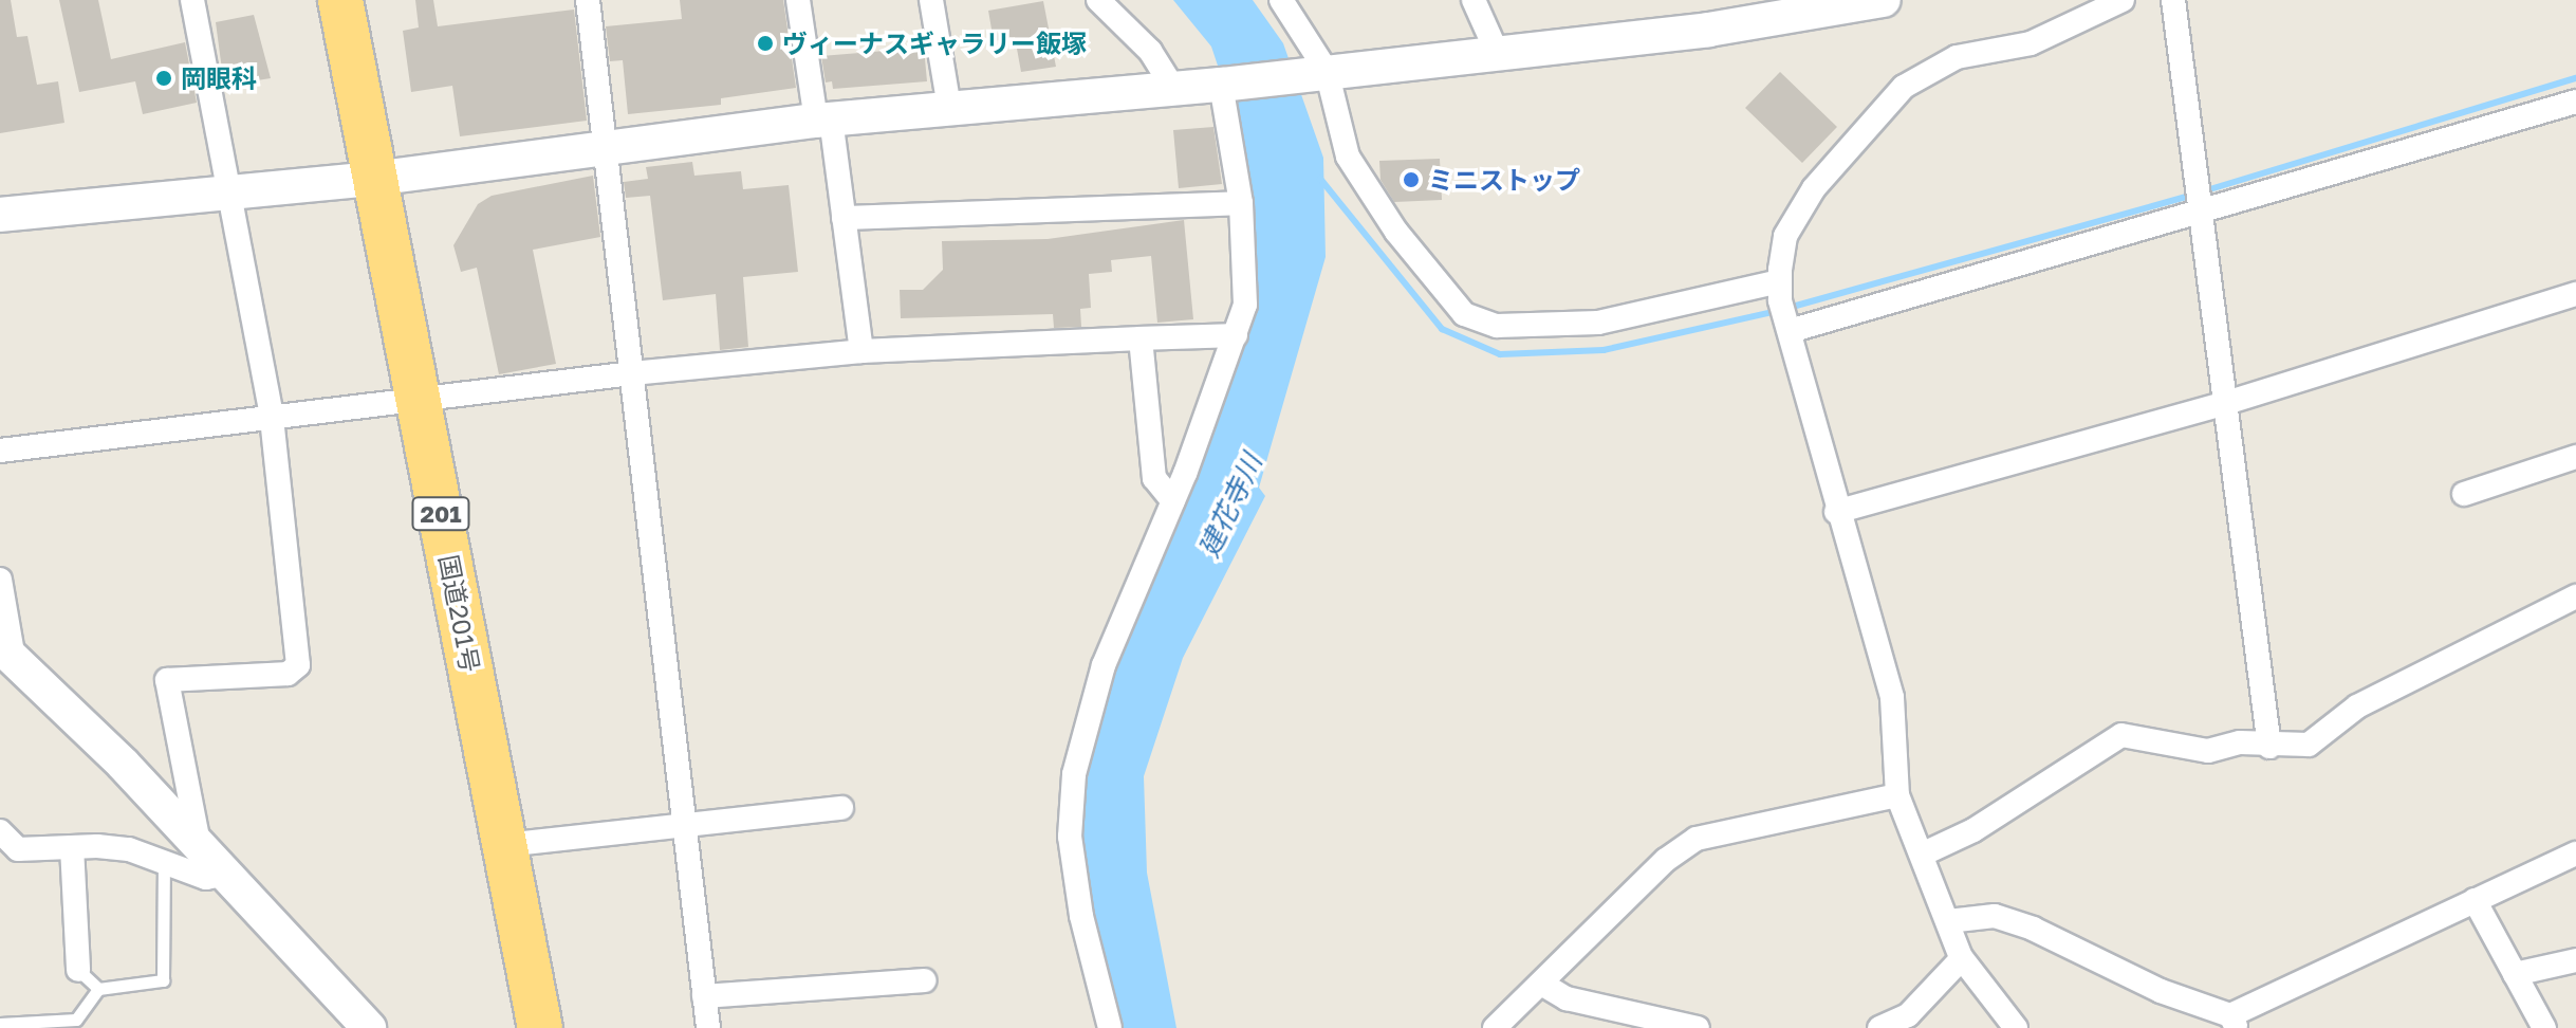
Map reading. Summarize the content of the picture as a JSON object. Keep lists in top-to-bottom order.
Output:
{
  "streets": {
    "highway": ["201", "国道201号"]
  },
  "water": ["建花寺川"],
  "places": ["ヴィーナスギャラリー飯塚", "岡眼科", "ミニストップ"]
}
